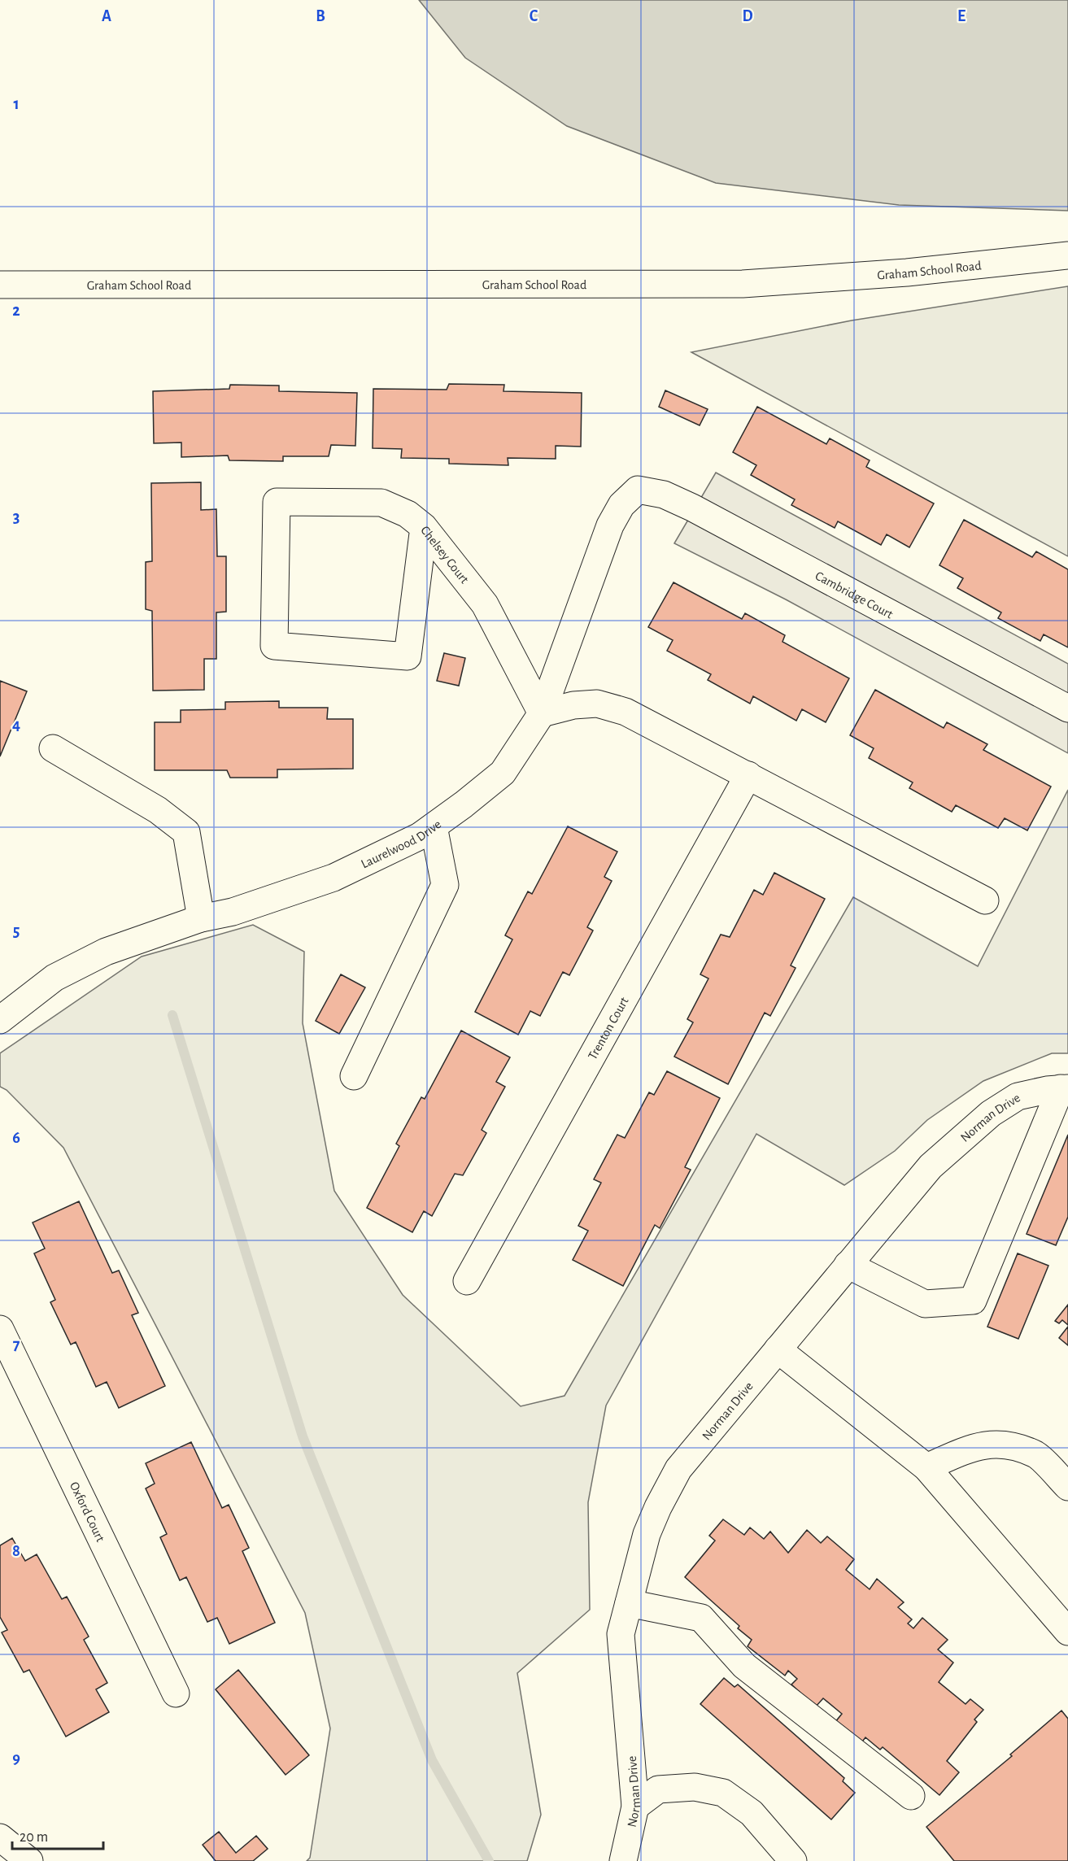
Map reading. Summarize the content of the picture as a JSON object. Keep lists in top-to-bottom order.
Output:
{
  "streets": {
    "street": [
      "Graham School Road",
      "Chelsey Court",
      "Cambridge Court",
      "Laurelwood Drive",
      "Trenton Court",
      "Norman Drive",
      "Oxford Court"
    ]
  },
  "crossings": [
    ["Chelsey Court", "Laurelwood Drive"],
    ["Cambridge Court", "Laurelwood Drive"]
  ],
  "scale_bar": "20 m",
  "grid": {
    "columns": [
      "A",
      "B",
      "C",
      "D",
      "E"
    ],
    "rows": [
      "1",
      "2",
      "3",
      "4",
      "5",
      "6",
      "7",
      "8",
      "9"
    ]
  }
}
